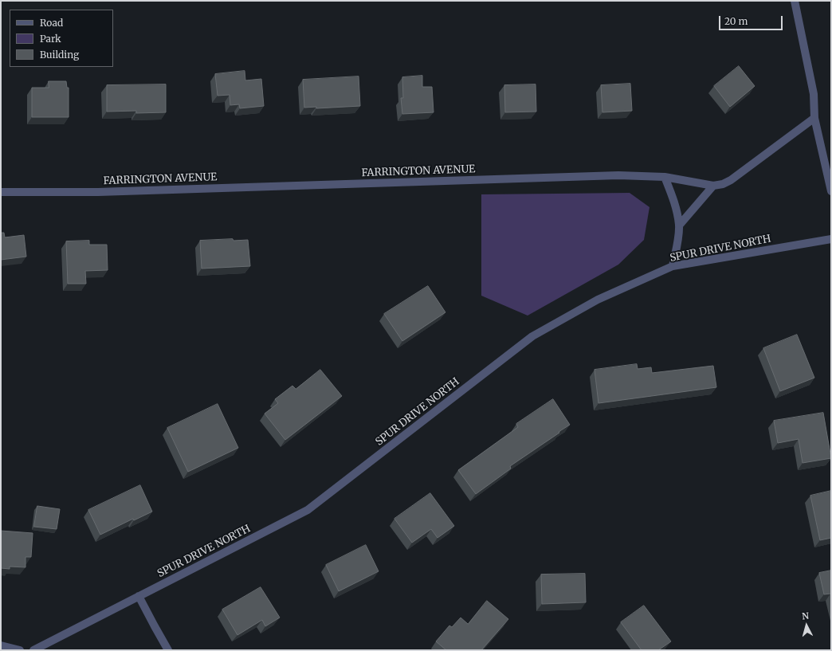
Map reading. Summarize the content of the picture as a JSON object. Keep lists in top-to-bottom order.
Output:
{
  "streets": {
    "street": ["FARRINGTON AVENUE", "SPUR DRIVE NORTH"]
  },
  "legend": ["Road", "Park", "Building"],
  "scale_bar": "20 m",
  "north": "top"
}
